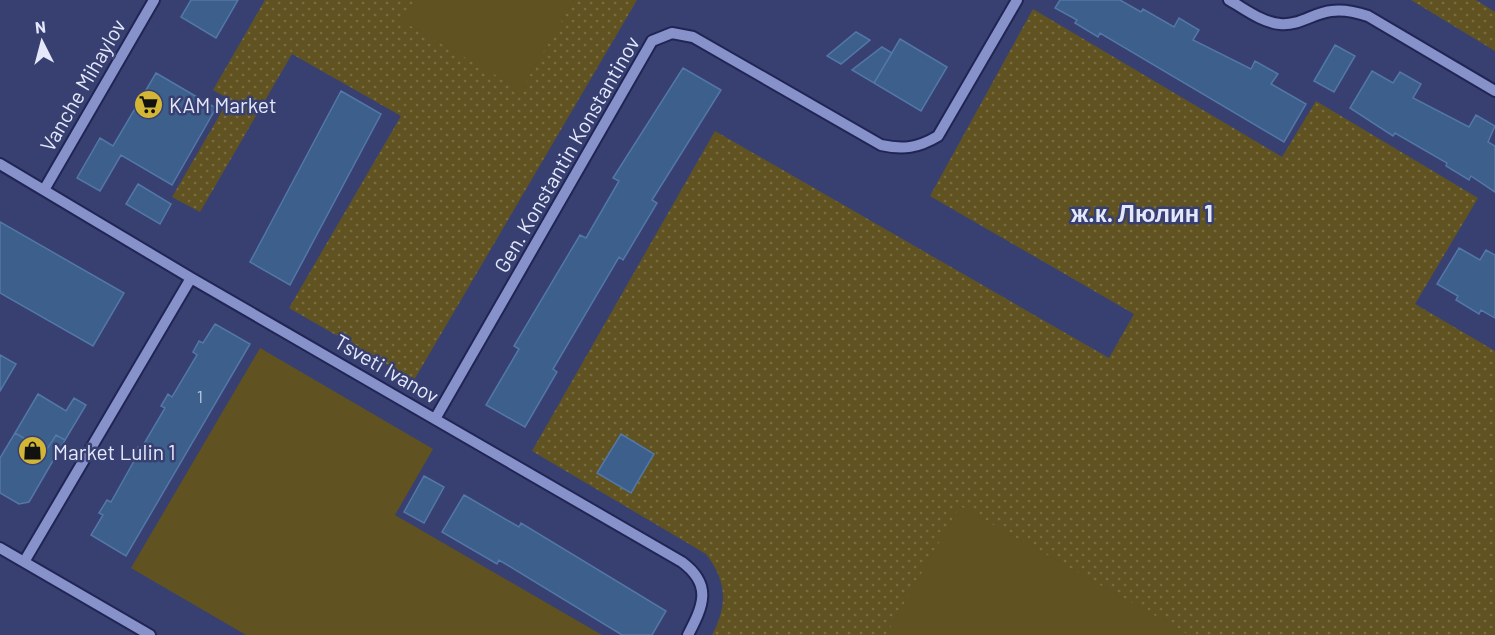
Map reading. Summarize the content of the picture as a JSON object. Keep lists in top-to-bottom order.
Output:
{
  "streets": {
    "street": ["Vanche Mihaylov", "Gen. Konstantin Konstantinov", "Tsveti Ivanov"]
  },
  "crossings": [
    ["Vanche Mihaylov", "Tsveti Ivanov"],
    ["Gen. Konstantin Konstantinov", "Tsveti Ivanov"]
  ],
  "districts": ["ж.к. Люлин 1"],
  "places": {
    "supermarket": ["KAM Market"],
    "shop": ["Market Lulin 1"]
  },
  "house_numbers": ["1"],
  "north": "top"
}
